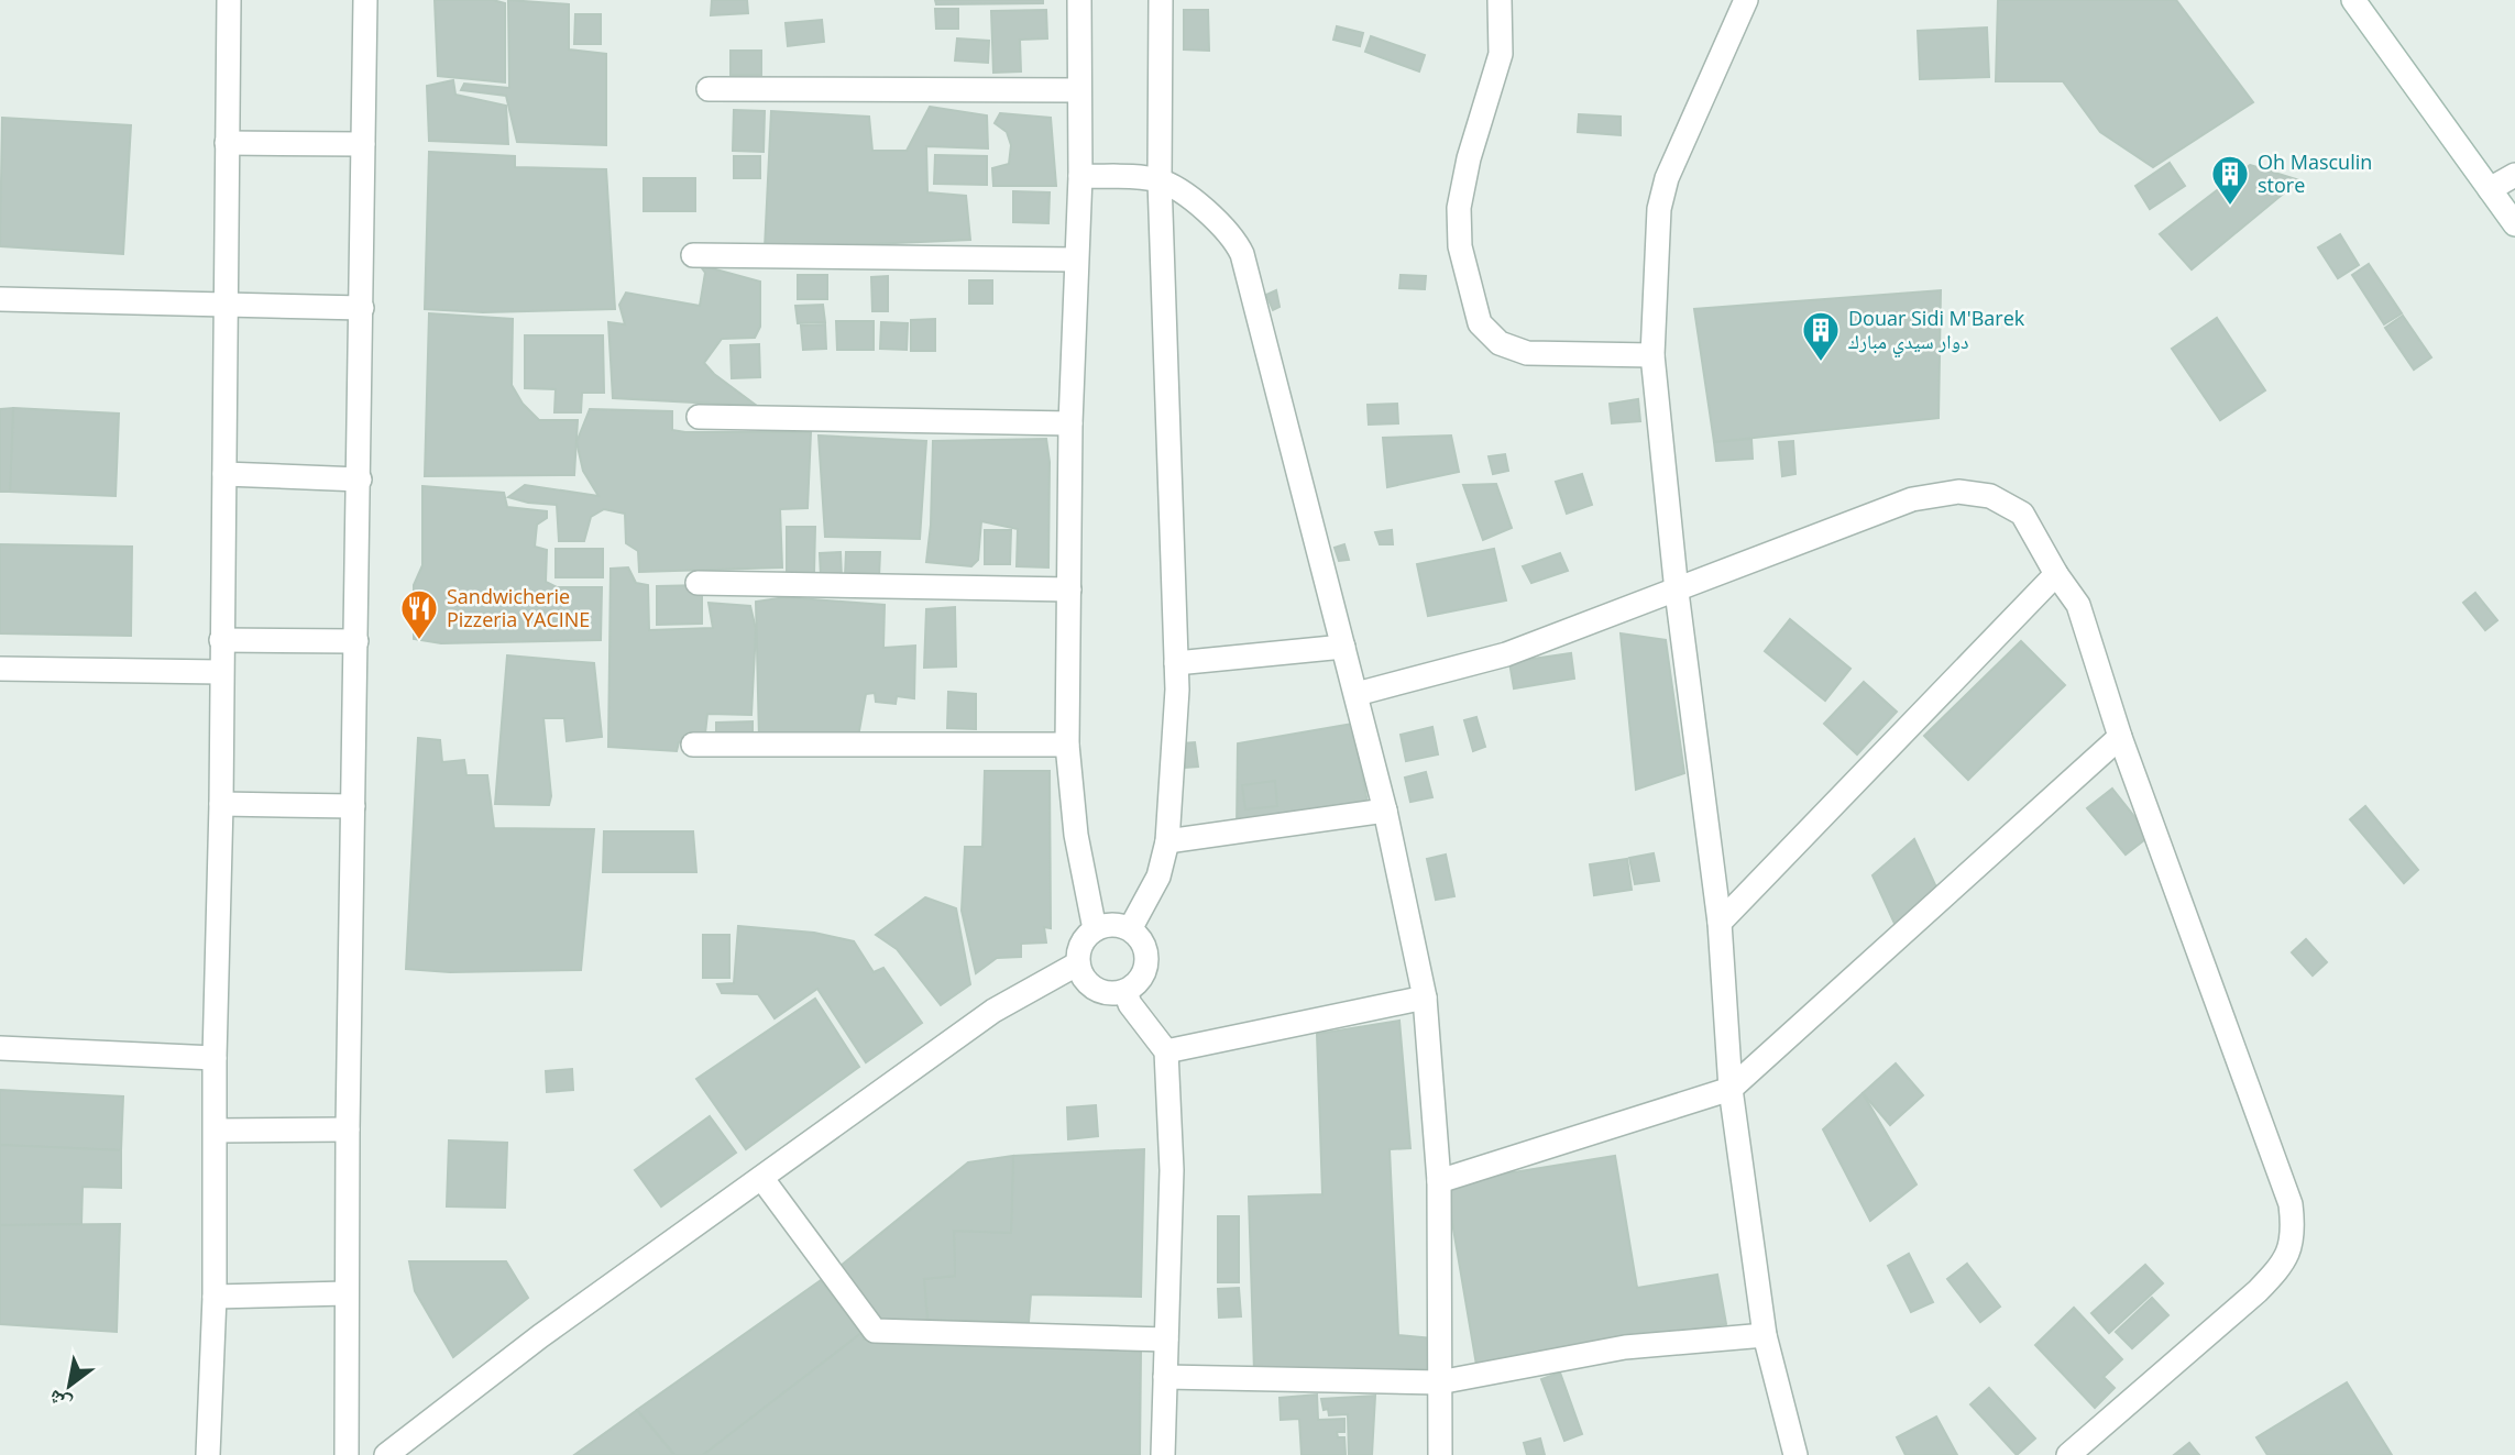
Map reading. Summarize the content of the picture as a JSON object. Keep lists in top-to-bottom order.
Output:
{
  "places": {
    "building": ["Oh Masculin store", "Douar Sidi M'Barek دوار سيدي مبارك"],
    "restaurant": ["Sandwicherie Pizzeria YACINE"]
  },
  "north": "bottom left"
}
